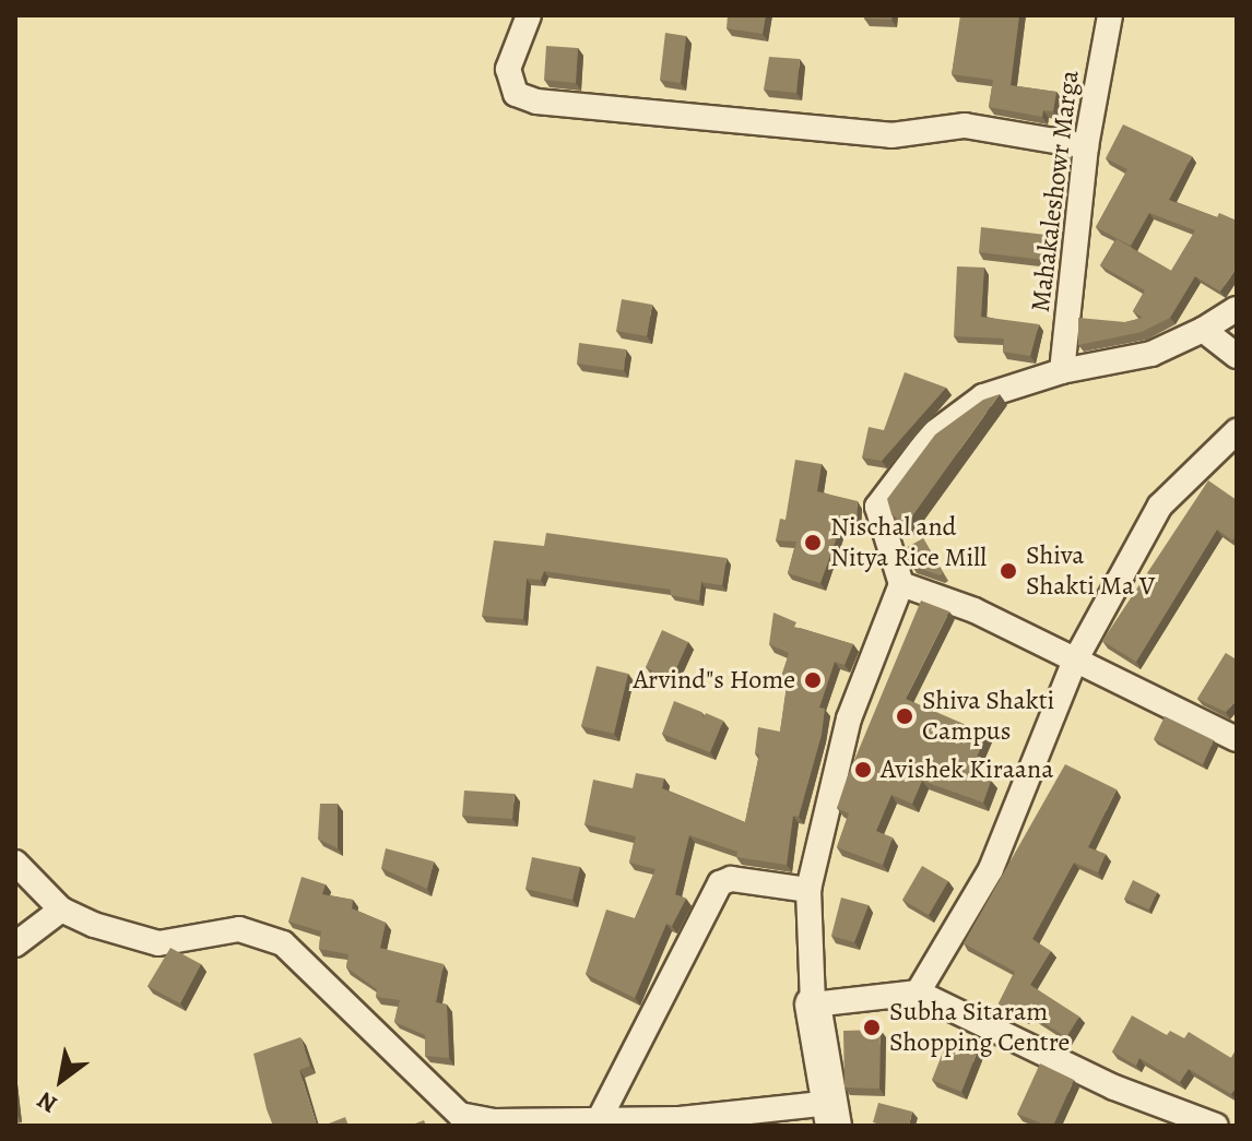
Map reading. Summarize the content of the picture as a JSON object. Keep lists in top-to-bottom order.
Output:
{
  "streets": {
    "street": ["Mahakaleshowr Marga"]
  },
  "places": [
    "Nischal and Nitya Rice Mill",
    "Shiva Shakti Ma V",
    "Arvind\"s Home",
    "Shiva Shakti Campus",
    "Avishek Kiraana",
    "Subha Sitaram Shopping Centre"
  ],
  "north": "bottom left"
}
